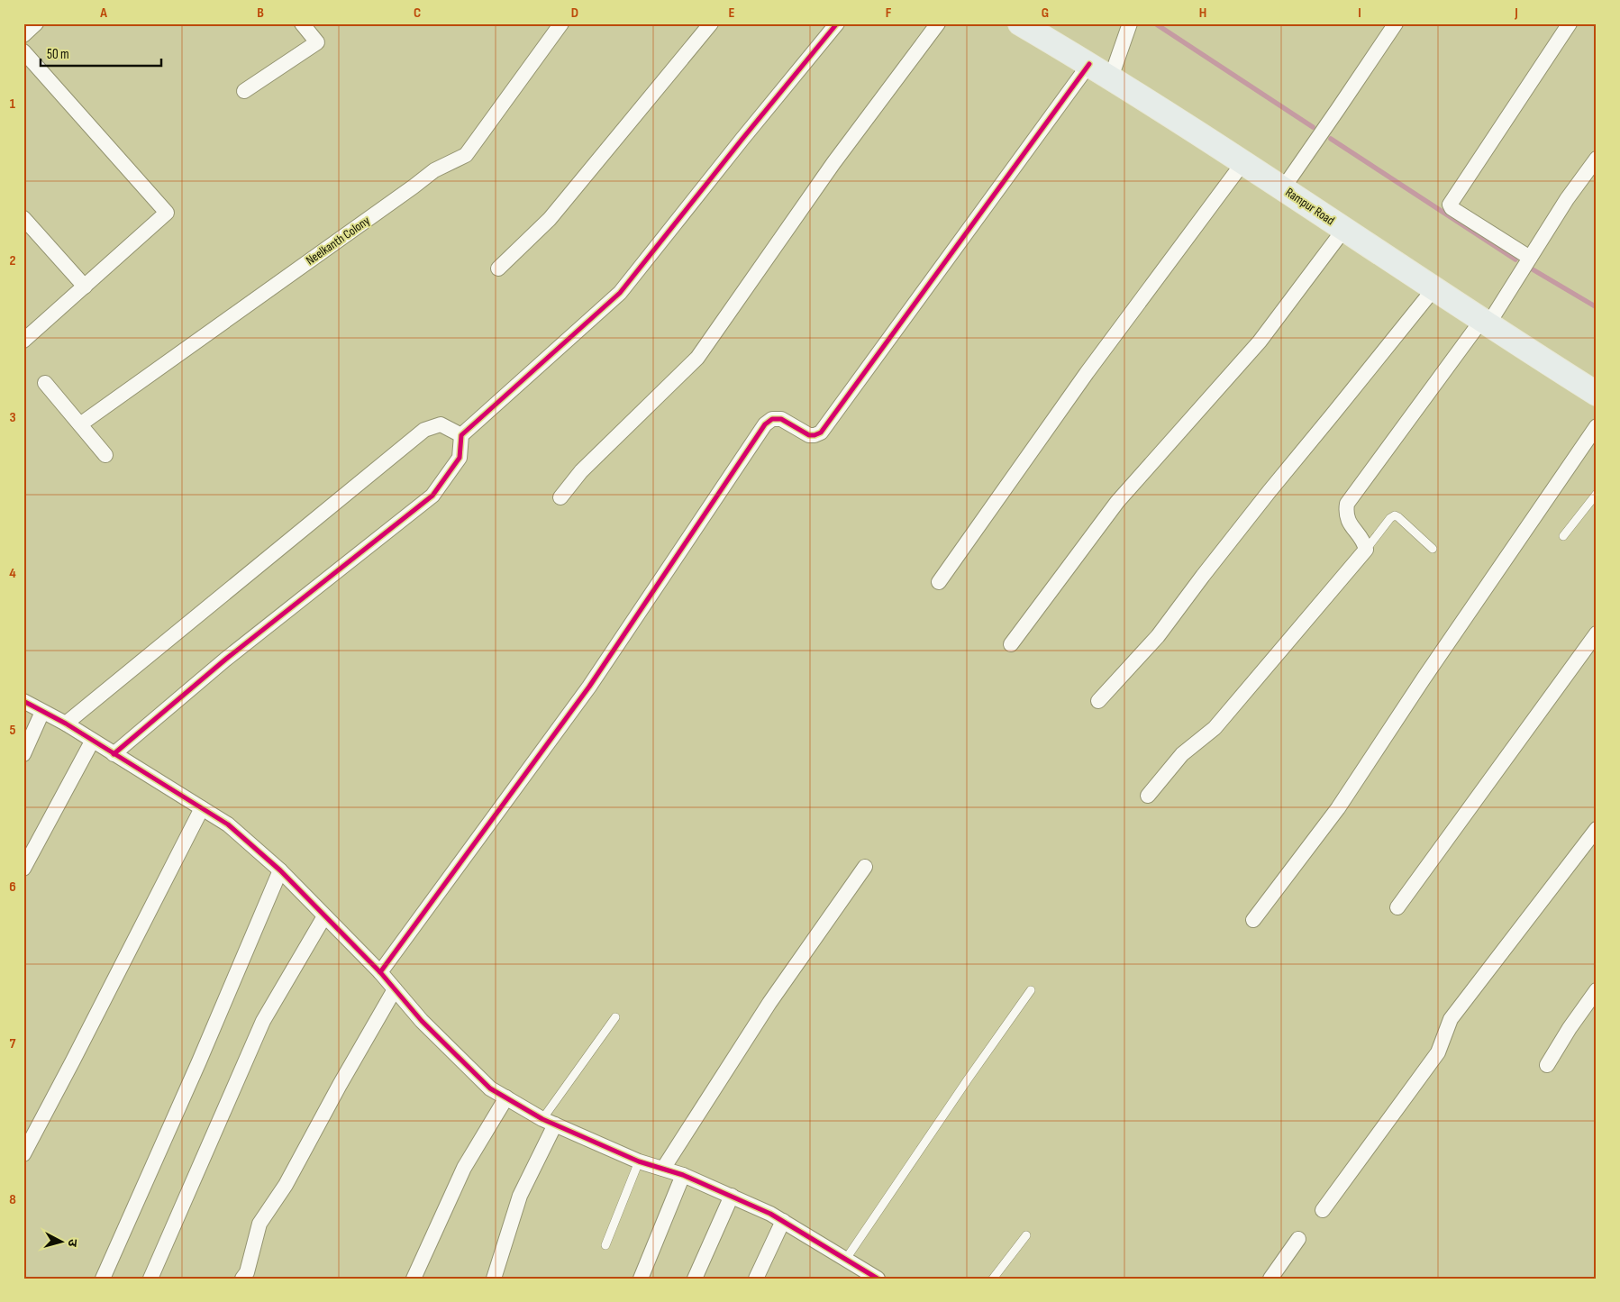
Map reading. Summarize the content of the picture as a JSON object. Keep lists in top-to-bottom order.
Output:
{
  "streets": {
    "main road": ["Rampur Road"],
    "street": ["Neelkanth Colony"]
  },
  "scale_bar": "50 m",
  "north": "right",
  "grid": {
    "columns": [
      "A",
      "B",
      "C",
      "D",
      "E",
      "F",
      "G",
      "H",
      "I",
      "J"
    ],
    "rows": [
      "1",
      "2",
      "3",
      "4",
      "5",
      "6",
      "7",
      "8"
    ]
  }
}
